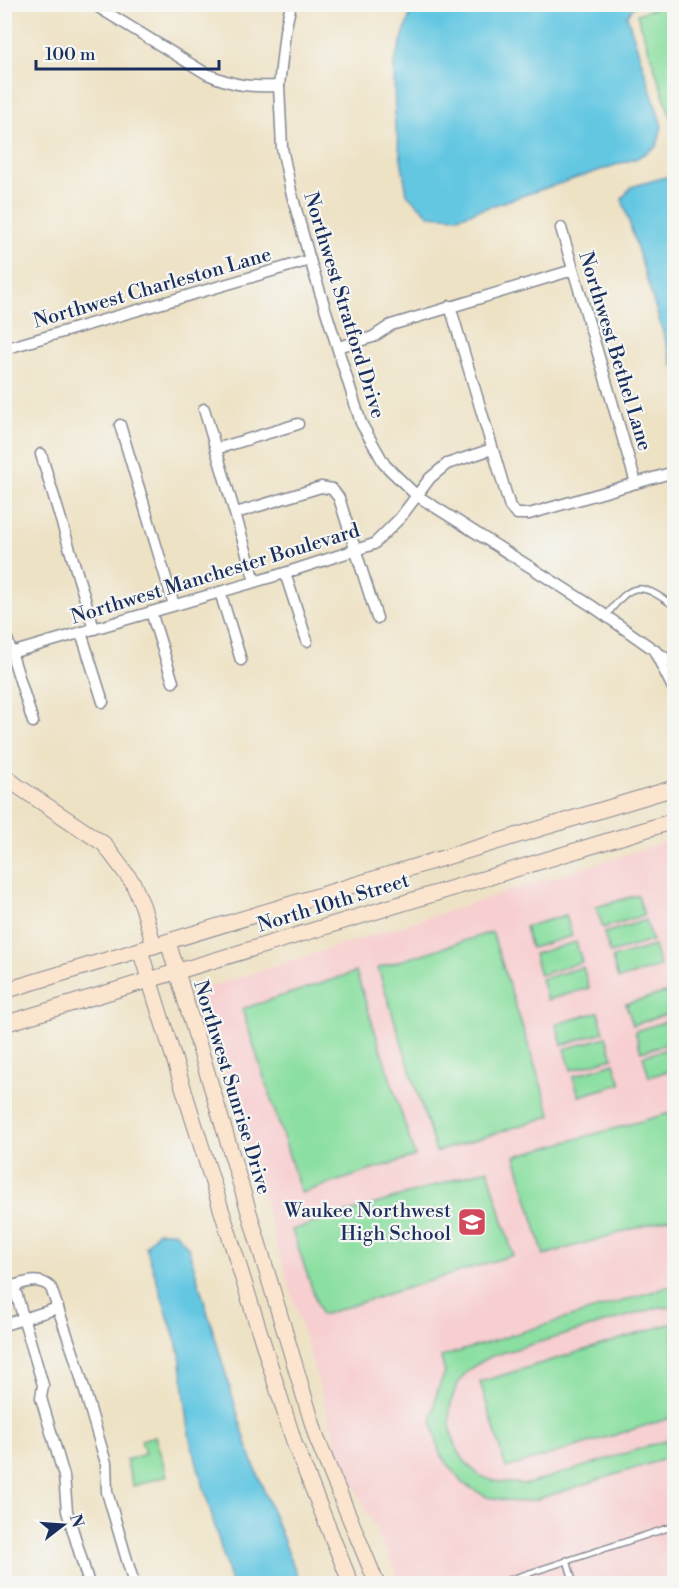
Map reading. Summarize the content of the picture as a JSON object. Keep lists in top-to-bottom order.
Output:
{
  "streets": {
    "street": [
      "Northwest Charleston Lane",
      "Northwest Stratford Drive",
      "Northwest Bethel Lane",
      "Northwest Manchester Boulevard",
      "North 10th Street",
      "Northwest Sunrise Drive"
    ]
  },
  "crossings": [
    ["Northwest Charleston Lane", "Northwest Stratford Drive"],
    ["Northwest Stratford Drive", "Northwest Manchester Boulevard"],
    ["North 10th Street", "Northwest Sunrise Drive"]
  ],
  "places": {
    "school or university": ["Waukee Northwest High School"]
  },
  "scale_bar": "100 m",
  "north": "right"
}
